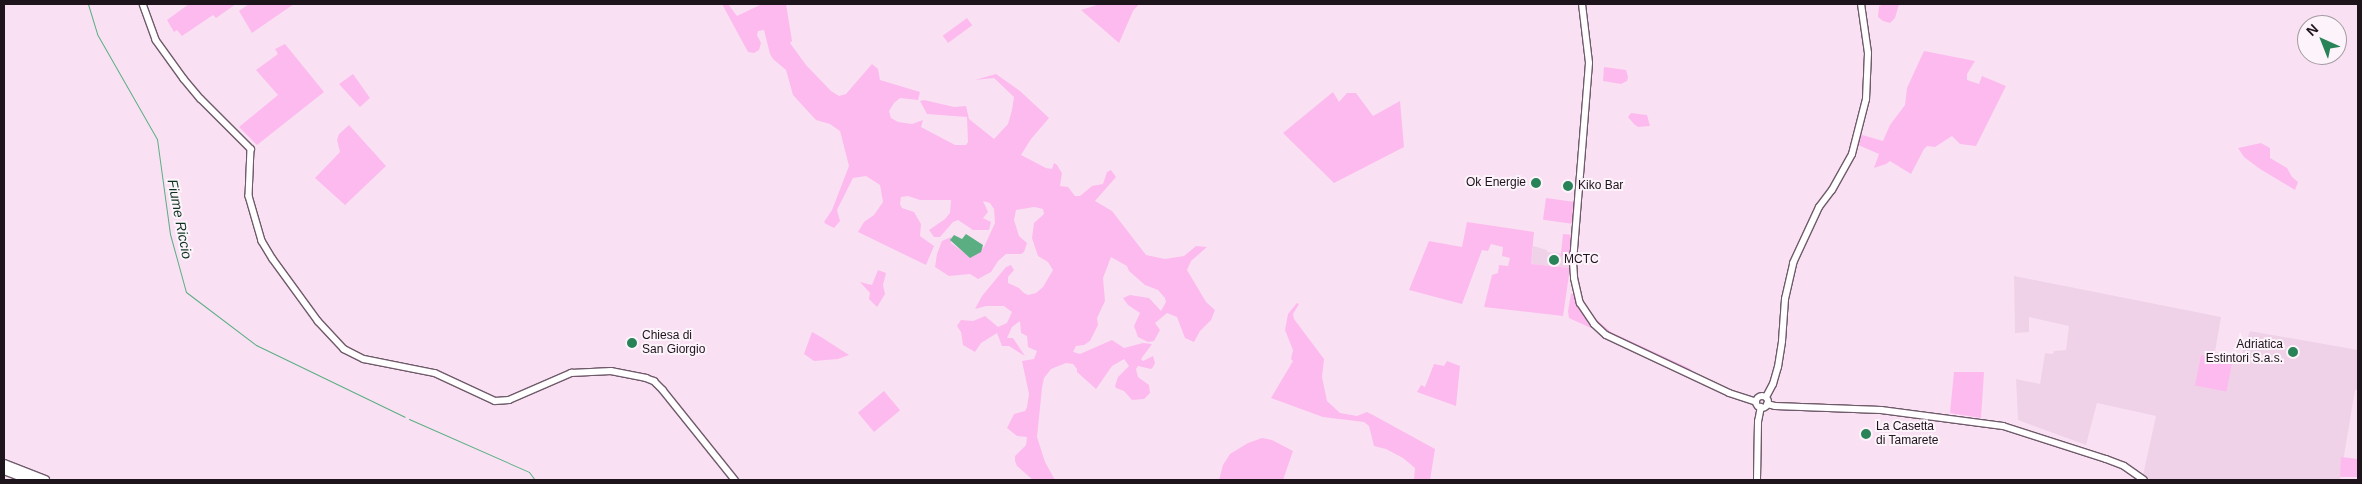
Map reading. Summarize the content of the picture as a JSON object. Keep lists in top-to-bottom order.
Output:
{
  "water": ["Fiume Riccio"],
  "places": [
    "Ok Energie",
    "Kiko Bar",
    "MCTC",
    "Chiesa di San Giorgio",
    "Adriatica Estintori S.a.s.",
    "La Casetta di Tamarete"
  ],
  "north": "top left"
}
